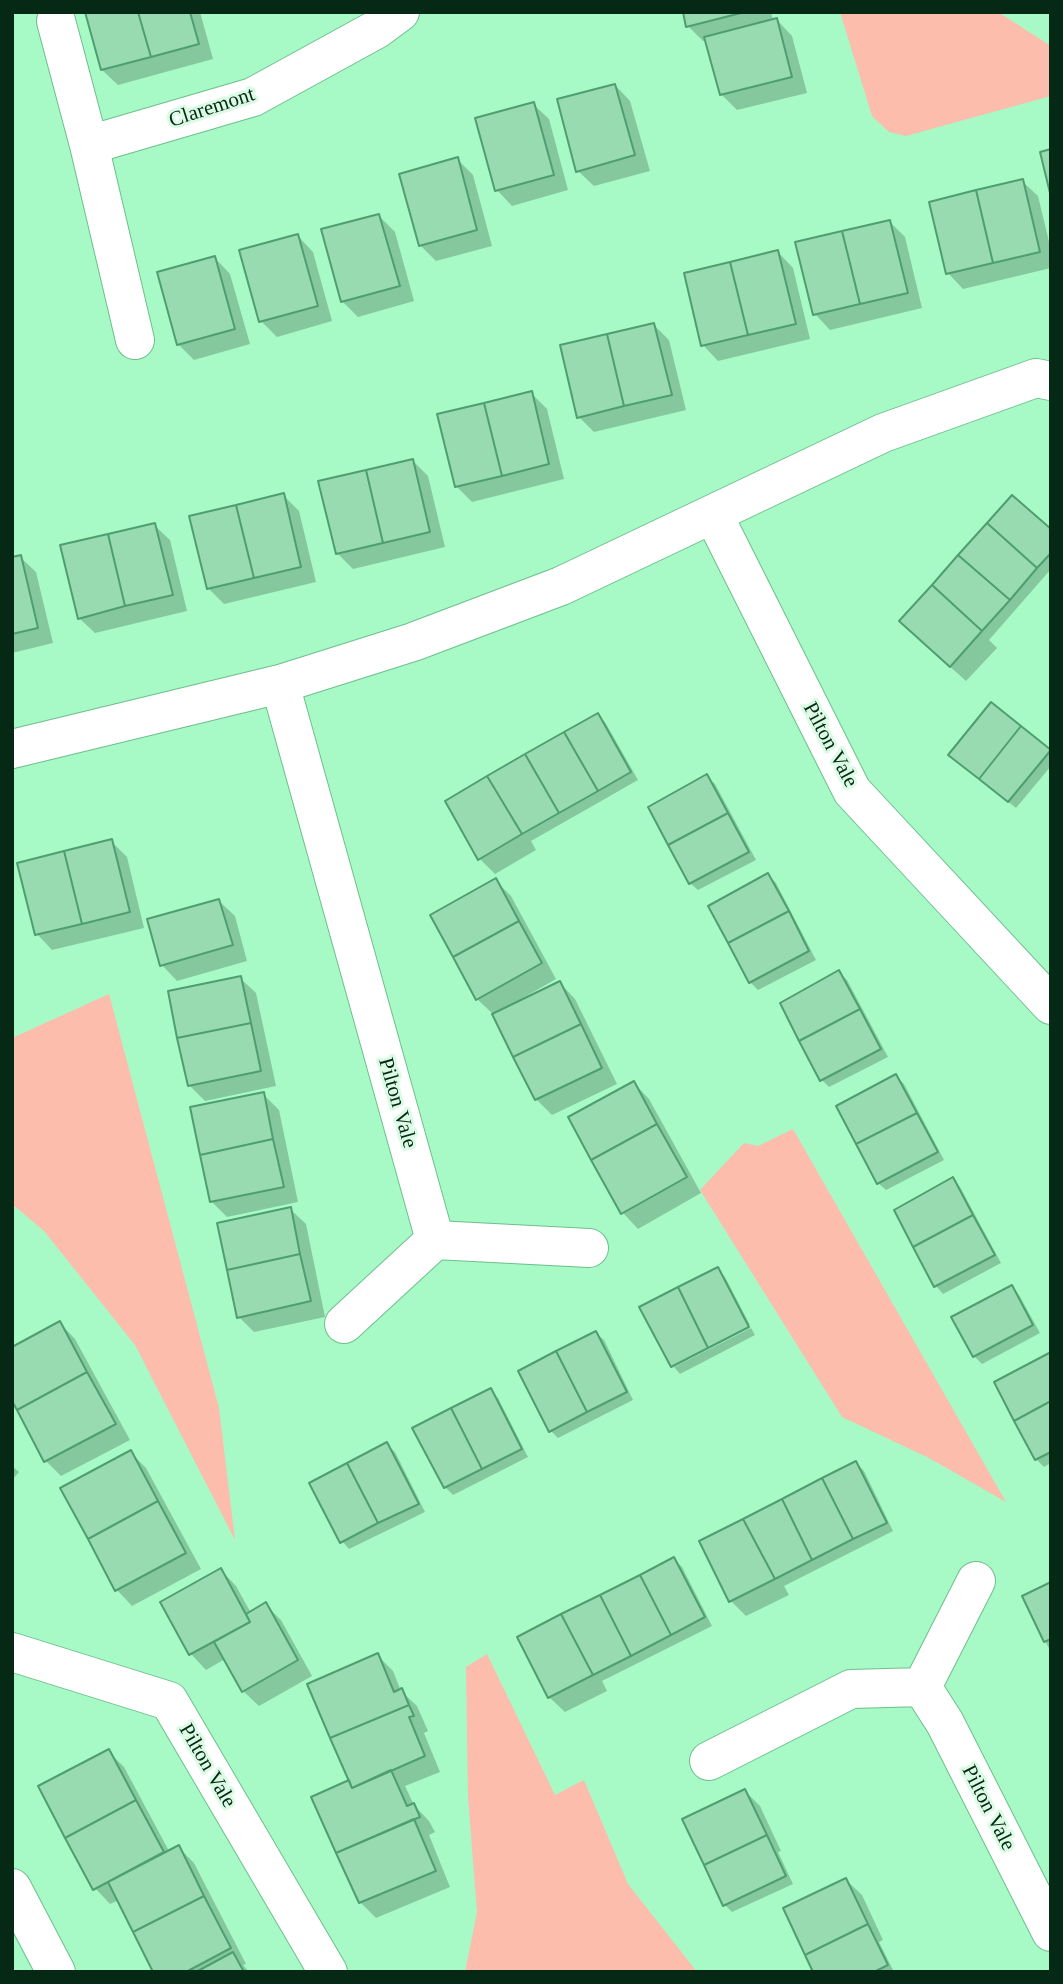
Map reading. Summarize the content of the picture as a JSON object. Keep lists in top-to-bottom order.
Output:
{
  "streets": {
    "street": ["Claremont", "Pilton Vale"]
  }
}
